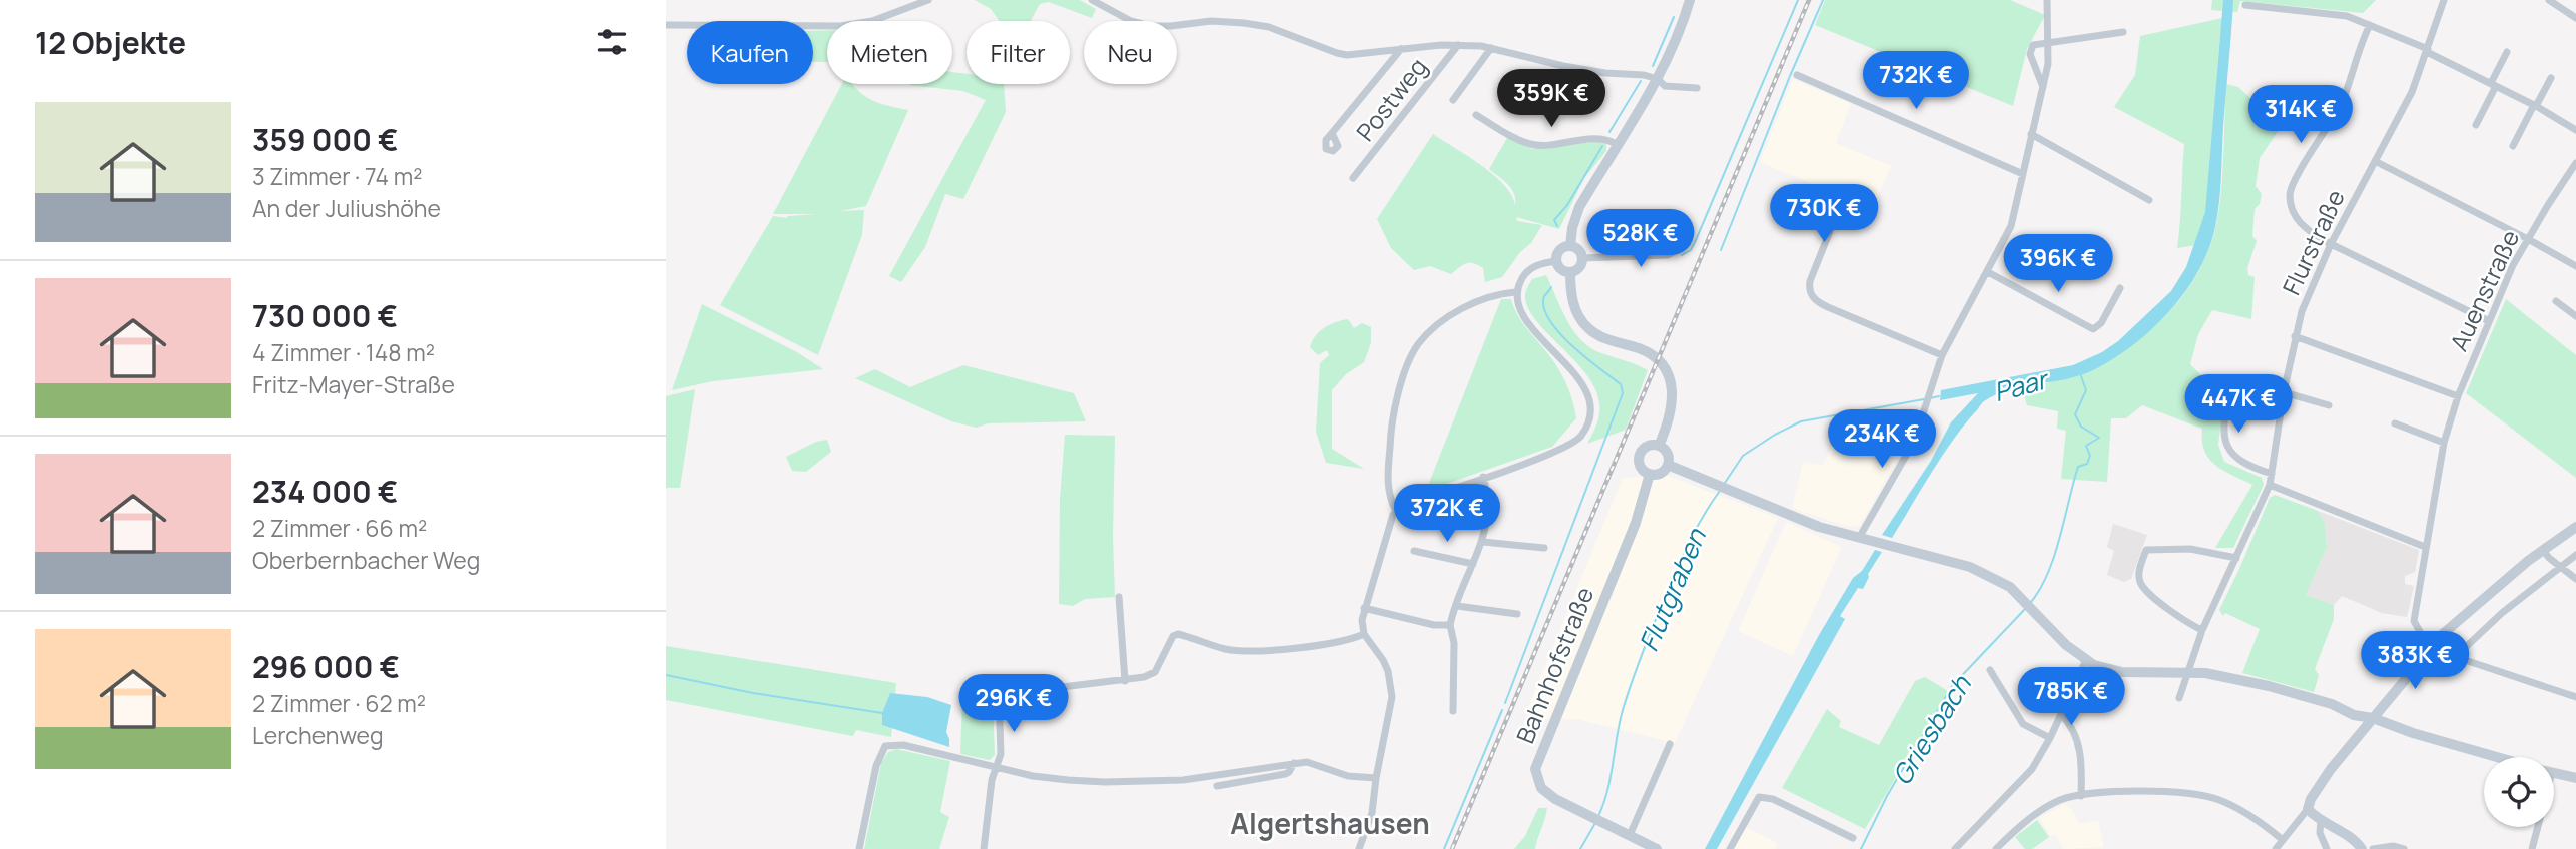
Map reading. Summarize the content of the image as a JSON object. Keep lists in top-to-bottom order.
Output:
{
  "streets": {
    "main road": ["Bahnhofstraße"],
    "street": ["Postweg", "Flurstraße", "Auenstraße"]
  },
  "districts": ["Algertshausen"],
  "water": ["Paar", "Flutgraben", "Griesbach"],
  "page": {
    "heading": "12 Objekte",
    "chip": [
      "Kaufen",
      "Mieten",
      "Filter",
      "Neu"
    ],
    "price": [
      "732K €",
      "359K €",
      "314K €",
      "730K €",
      "528K €",
      "396K €",
      "447K €",
      "234K €",
      "372K €",
      "383K €",
      "785K €",
      "296K €"
    ],
    "list": [
      {
        "name": "359 000 €",
        "note": "3 Zimmer · 74 m² · An der Juliushöhe"
      },
      {
        "name": "730 000 €",
        "note": "4 Zimmer · 148 m² · Fritz-Mayer-Straße"
      },
      {
        "name": "234 000 €",
        "note": "2 Zimmer · 66 m² · Oberbernbacher Weg"
      },
      {
        "name": "296 000 €",
        "note": "2 Zimmer · 62 m² · Lerchenweg"
      }
    ]
  }
}
